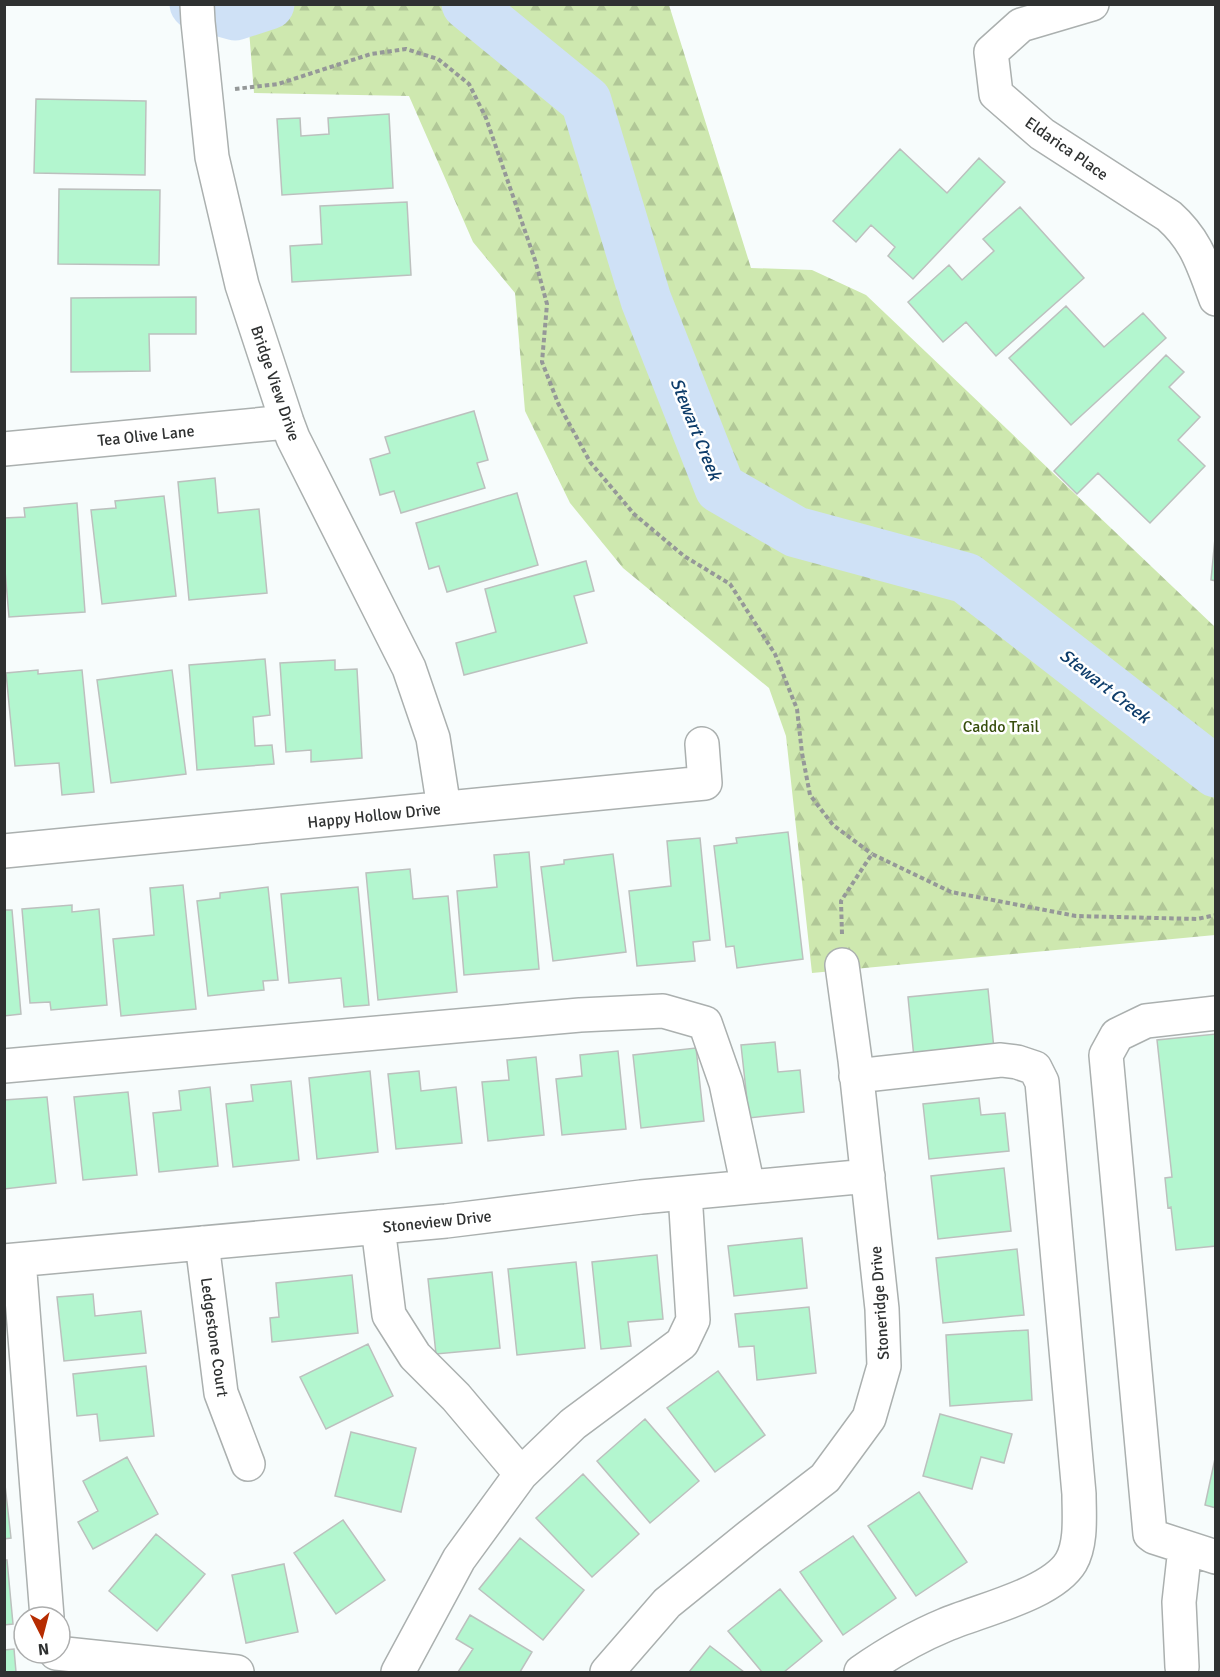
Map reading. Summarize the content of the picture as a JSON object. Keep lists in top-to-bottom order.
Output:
{
  "streets": {
    "street": [
      "Eldarica Place",
      "Bridge View Drive",
      "Tea Olive Lane",
      "Happy Hollow Drive",
      "Stoneview Drive",
      "Stoneridge Drive",
      "Ledgestone Court"
    ]
  },
  "crossings": [
    ["Bridge View Drive", "Tea Olive Lane"],
    ["Bridge View Drive", "Happy Hollow Drive"],
    ["Stoneview Drive", "Stoneridge Drive"],
    ["Stoneview Drive", "Ledgestone Court"]
  ],
  "water": ["Stewart Creek"],
  "parks": ["Caddo Trail"],
  "north": "bottom"
}
